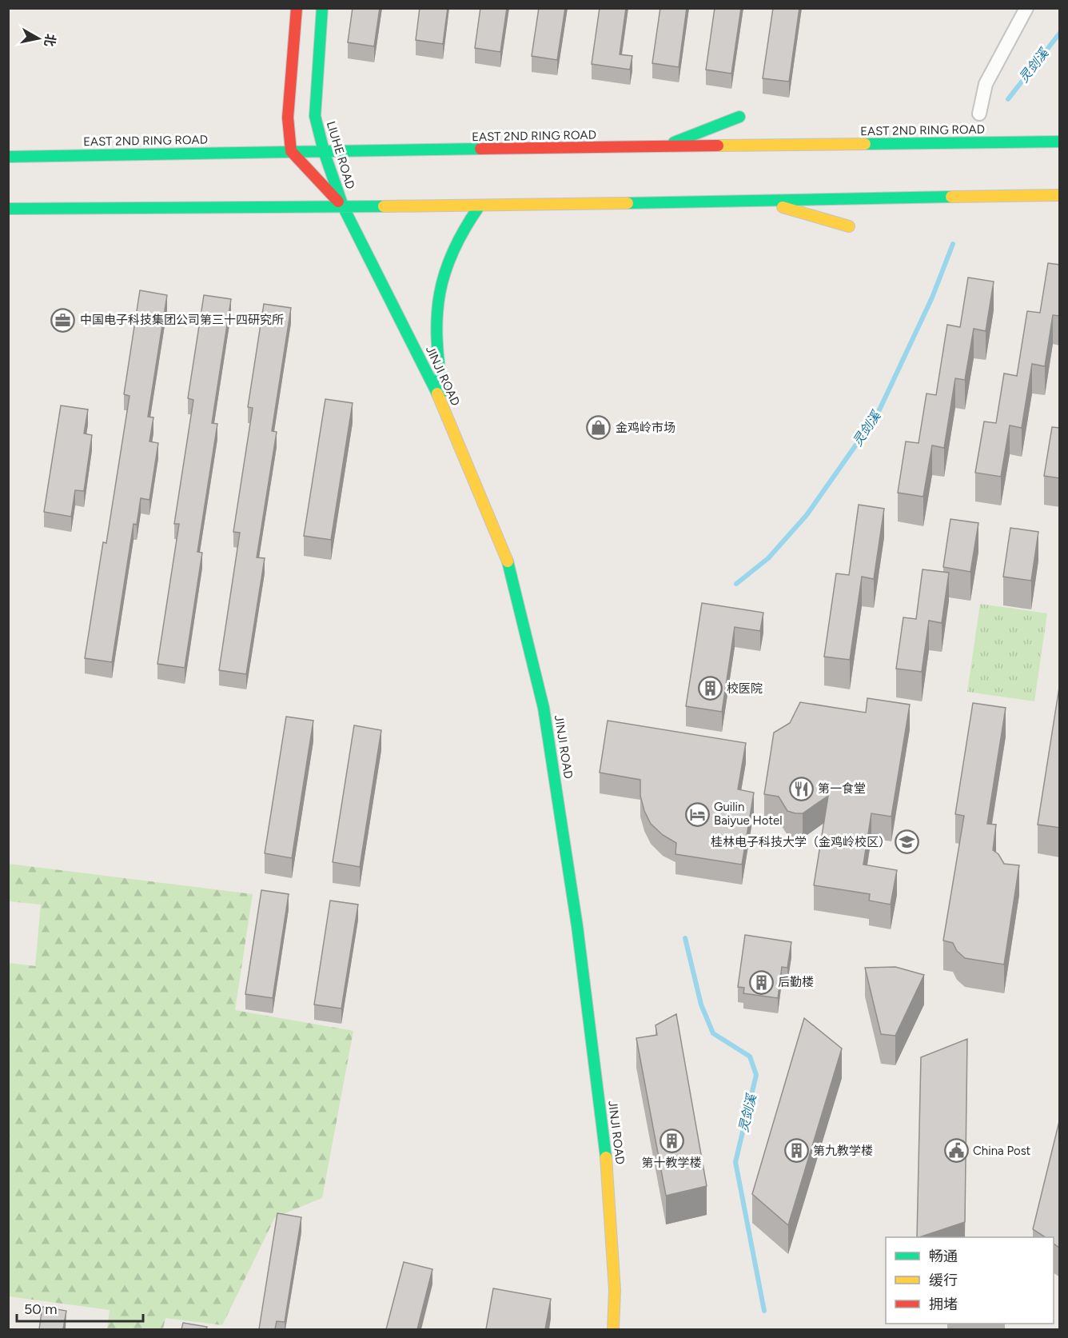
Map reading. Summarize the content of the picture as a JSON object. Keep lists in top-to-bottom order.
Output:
{
  "streets": {
    "main road": ["EAST 2ND RING ROAD", "LIUHE ROAD", "JINJI ROAD"]
  },
  "crossings": [
    ["EAST 2ND RING ROAD", "LIUHE ROAD"],
    ["LIUHE ROAD", "JINJI ROAD"]
  ],
  "water": ["灵剑溪"],
  "places": {
    "office": ["中国电子科技集团公司第三十四研究所"],
    "shop": ["金鸡岭市场"],
    "building": [
      "校医院",
      "后勤楼",
      "第十教学楼",
      "第九教学楼"
    ],
    "restaurant": ["第一食堂"],
    "hotel": ["Guilin Baiyue Hotel"],
    "school or university": ["桂林电子科技大学（金鸡岭校区）"],
    "public building": ["China Post"]
  },
  "legend": ["畅通", "缓行", "拥堵"],
  "scale_bar": "50 m",
  "north": "right"
}
